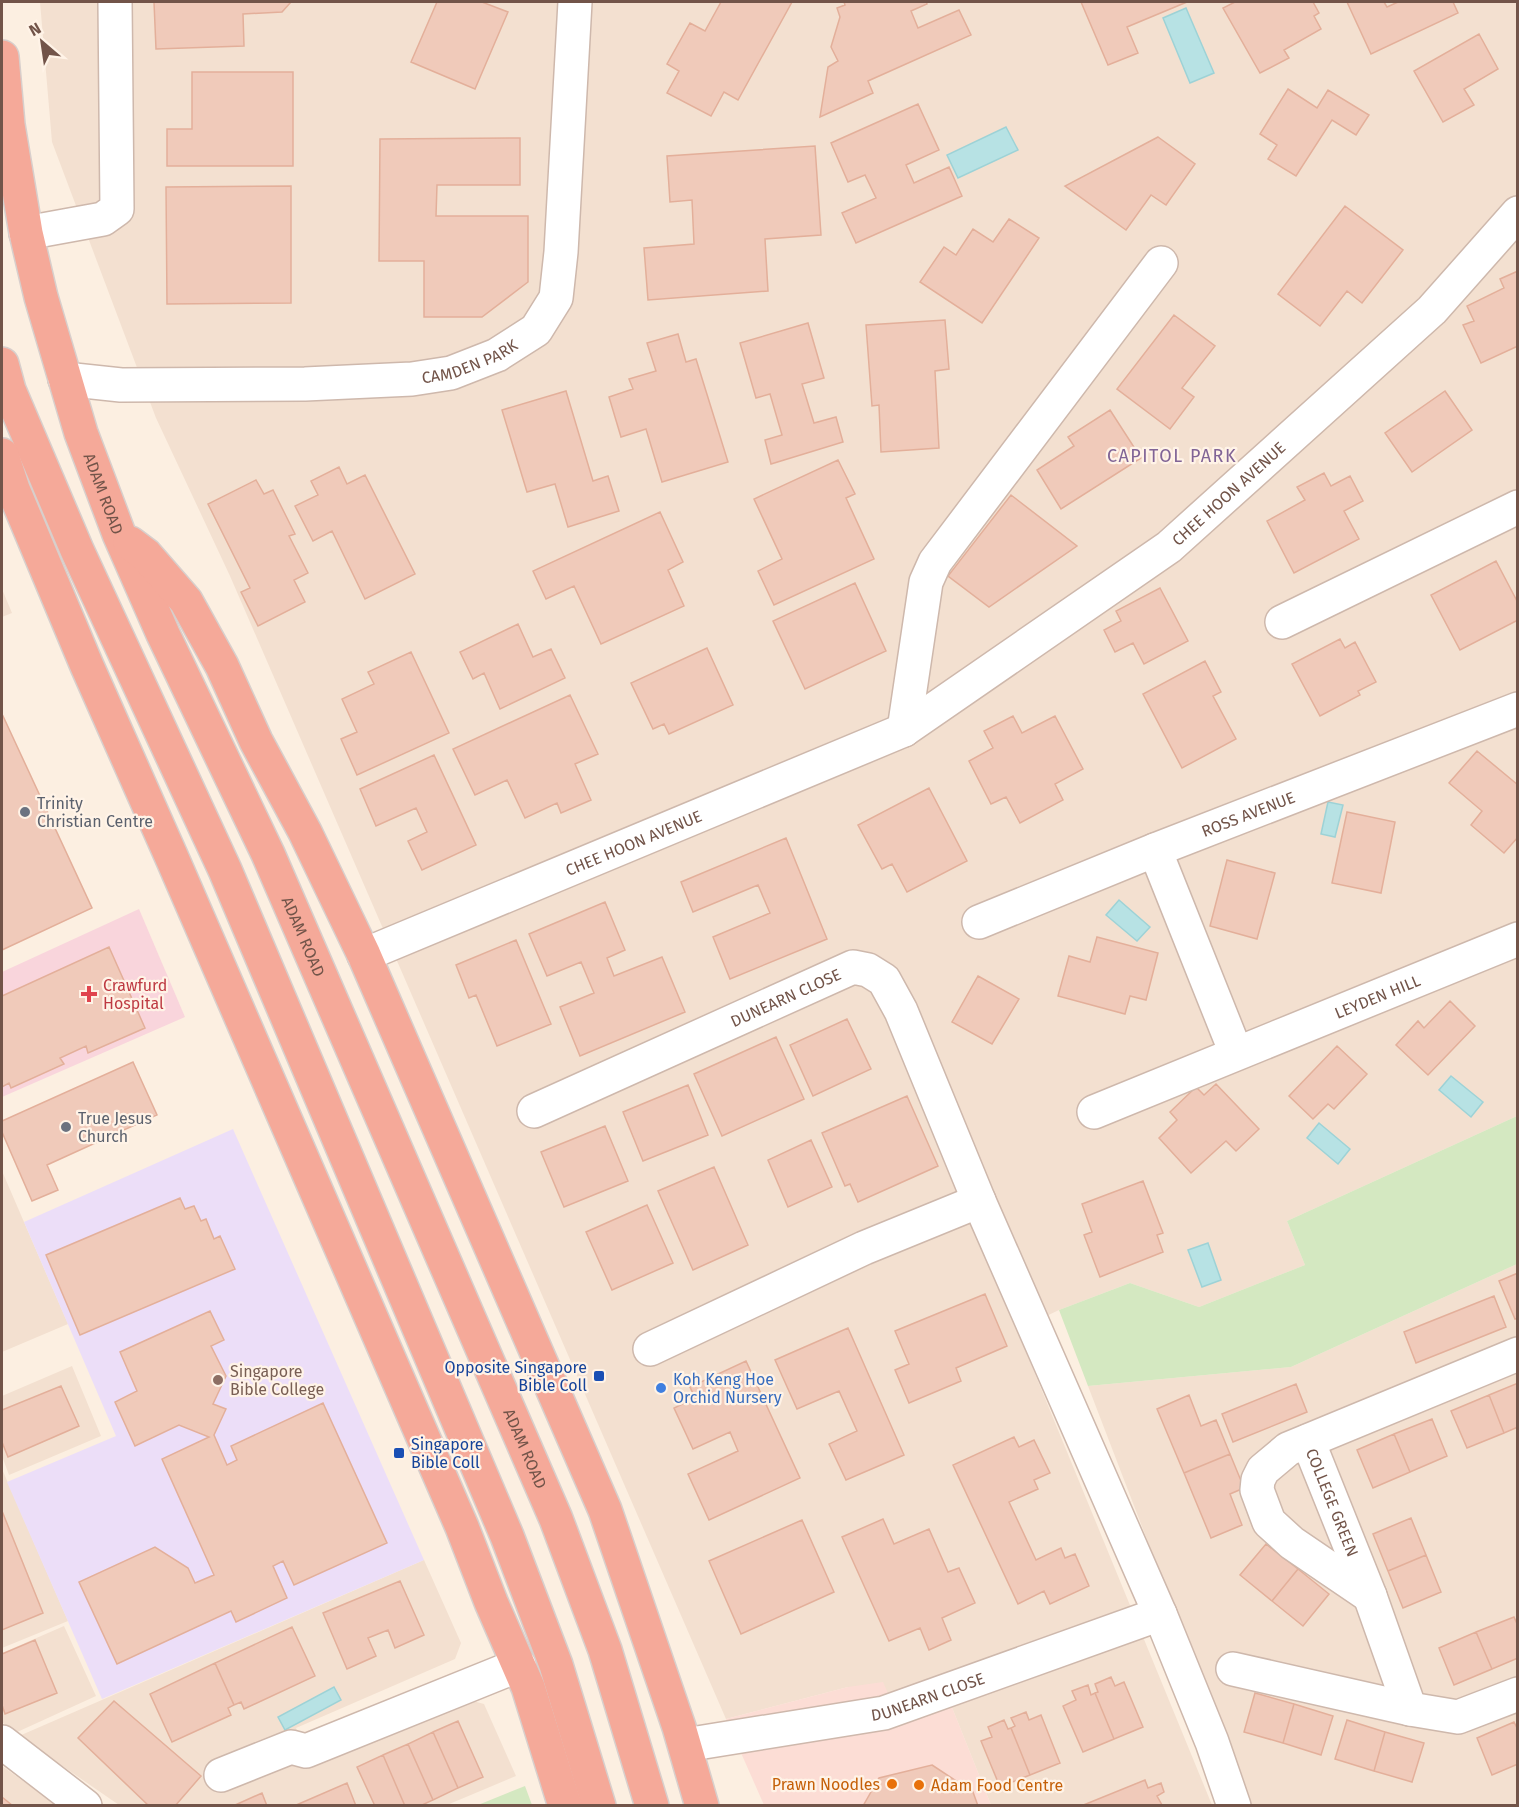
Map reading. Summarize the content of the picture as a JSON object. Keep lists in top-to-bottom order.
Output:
{
  "streets": {
    "highway": ["ADAM ROAD"],
    "street": [
      "CAMDEN PARK",
      "CHEE HOON AVENUE",
      "ROSS AVENUE",
      "LEYDEN HILL",
      "DUNEARN CLOSE",
      "COLLEGE GREEN"
    ]
  },
  "crossings": [
    ["CAMDEN PARK", "ADAM ROAD"]
  ],
  "districts": ["CAPITOL PARK"],
  "places": {
    "other": [
      "Trinity Christian Centre",
      "True Jesus Church",
      "Singapore Bible College",
      "Koh Keng Hoe Orchid Nursery",
      "Prawn Noodles",
      "Adam Food Centre"
    ],
    "health": ["Crawfurd Hospital"],
    "transit": ["Opposite Singapore Bible Coll", "Singapore Bible Coll"]
  },
  "north": "top left"
}
